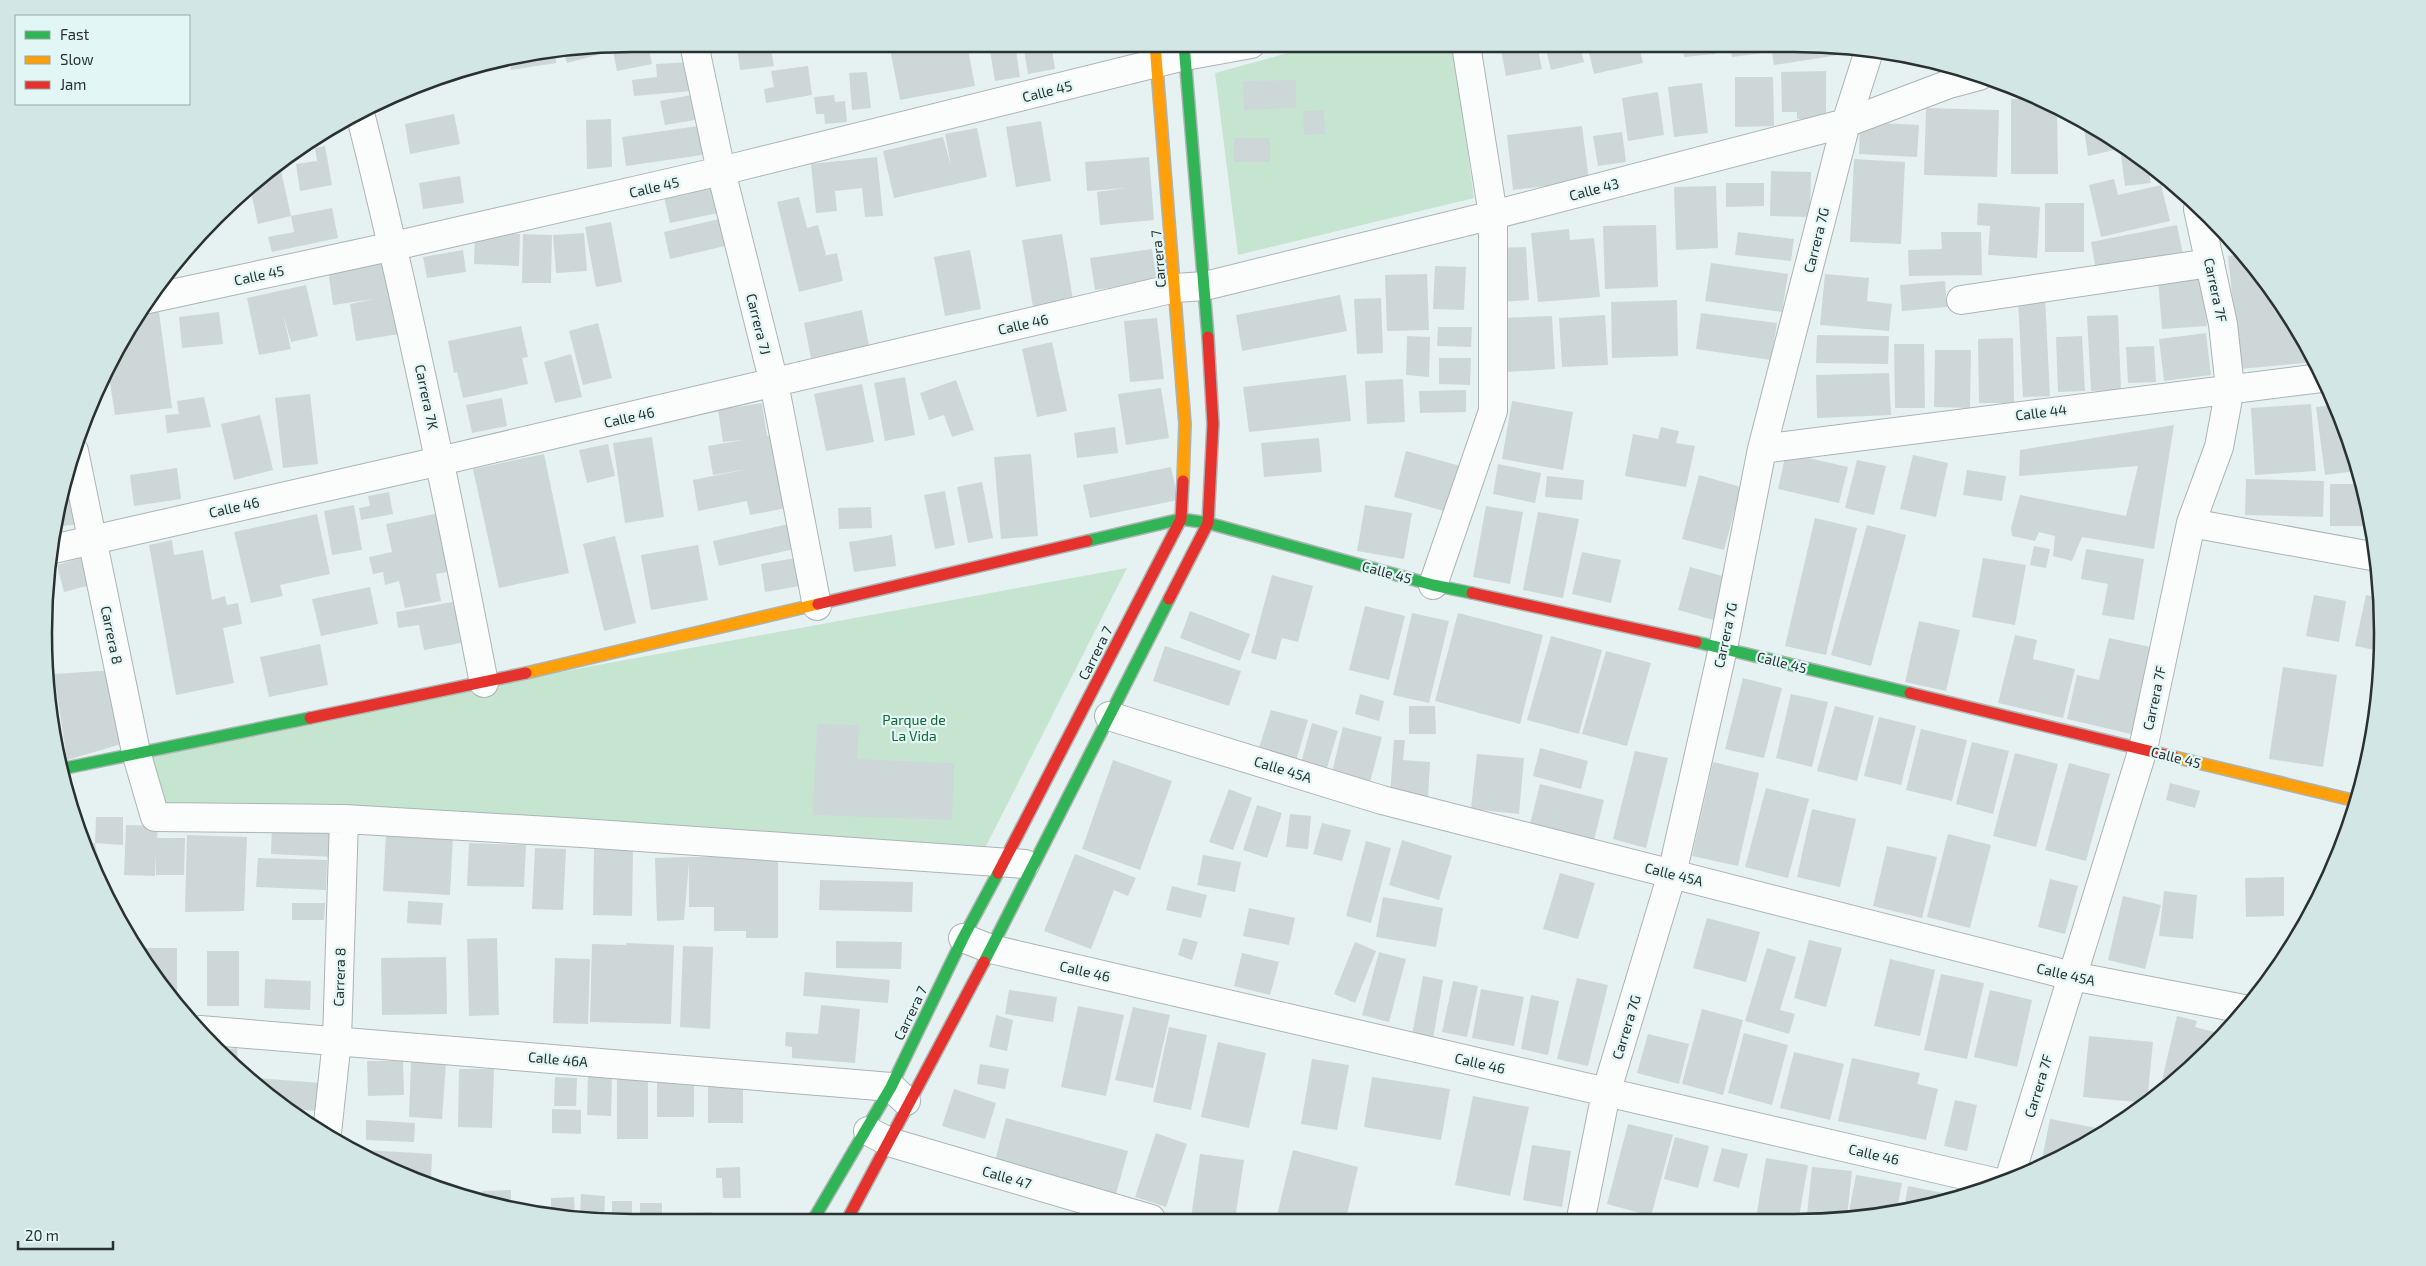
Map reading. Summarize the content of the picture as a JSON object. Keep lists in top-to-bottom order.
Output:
{
  "streets": {
    "street": [
      "Calle 45",
      "Calle 43",
      "Carrera 7G",
      "Carrera 7",
      "Carrera 7F",
      "Carrera 7J",
      "Calle 46",
      "Carrera 7K",
      "Calle 44",
      "Carrera 8",
      "Calle 45A",
      "Calle 46A",
      "Calle 47"
    ]
  },
  "crossings": [
    ["Calle 45", "Carrera 7G"],
    ["Calle 45", "Carrera 7"],
    ["Calle 45", "Carrera 7F"],
    ["Calle 45", "Carrera 7J"],
    ["Calle 45", "Carrera 7K"],
    ["Calle 43", "Carrera 7G"],
    ["Calle 43", "Carrera 7"],
    ["Calle 43", "Calle 46"],
    ["Carrera 7G", "Calle 46"],
    ["Carrera 7G", "Calle 44"],
    ["Carrera 7G", "Calle 45A"],
    ["Carrera 7", "Calle 46"],
    ["Carrera 7", "Calle 45A"],
    ["Carrera 7", "Calle 46A"],
    ["Carrera 7", "Calle 47"],
    ["Carrera 7F", "Calle 44"],
    ["Carrera 7F", "Calle 45A"],
    ["Carrera 7J", "Calle 46"],
    ["Calle 46", "Carrera 7K"],
    ["Calle 46", "Carrera 8"],
    ["Carrera 8", "Calle 46A"]
  ],
  "parks": ["Parque de La Vida"],
  "legend": ["Fast", "Slow", "Jam"],
  "scale_bar": "20 m"
}
